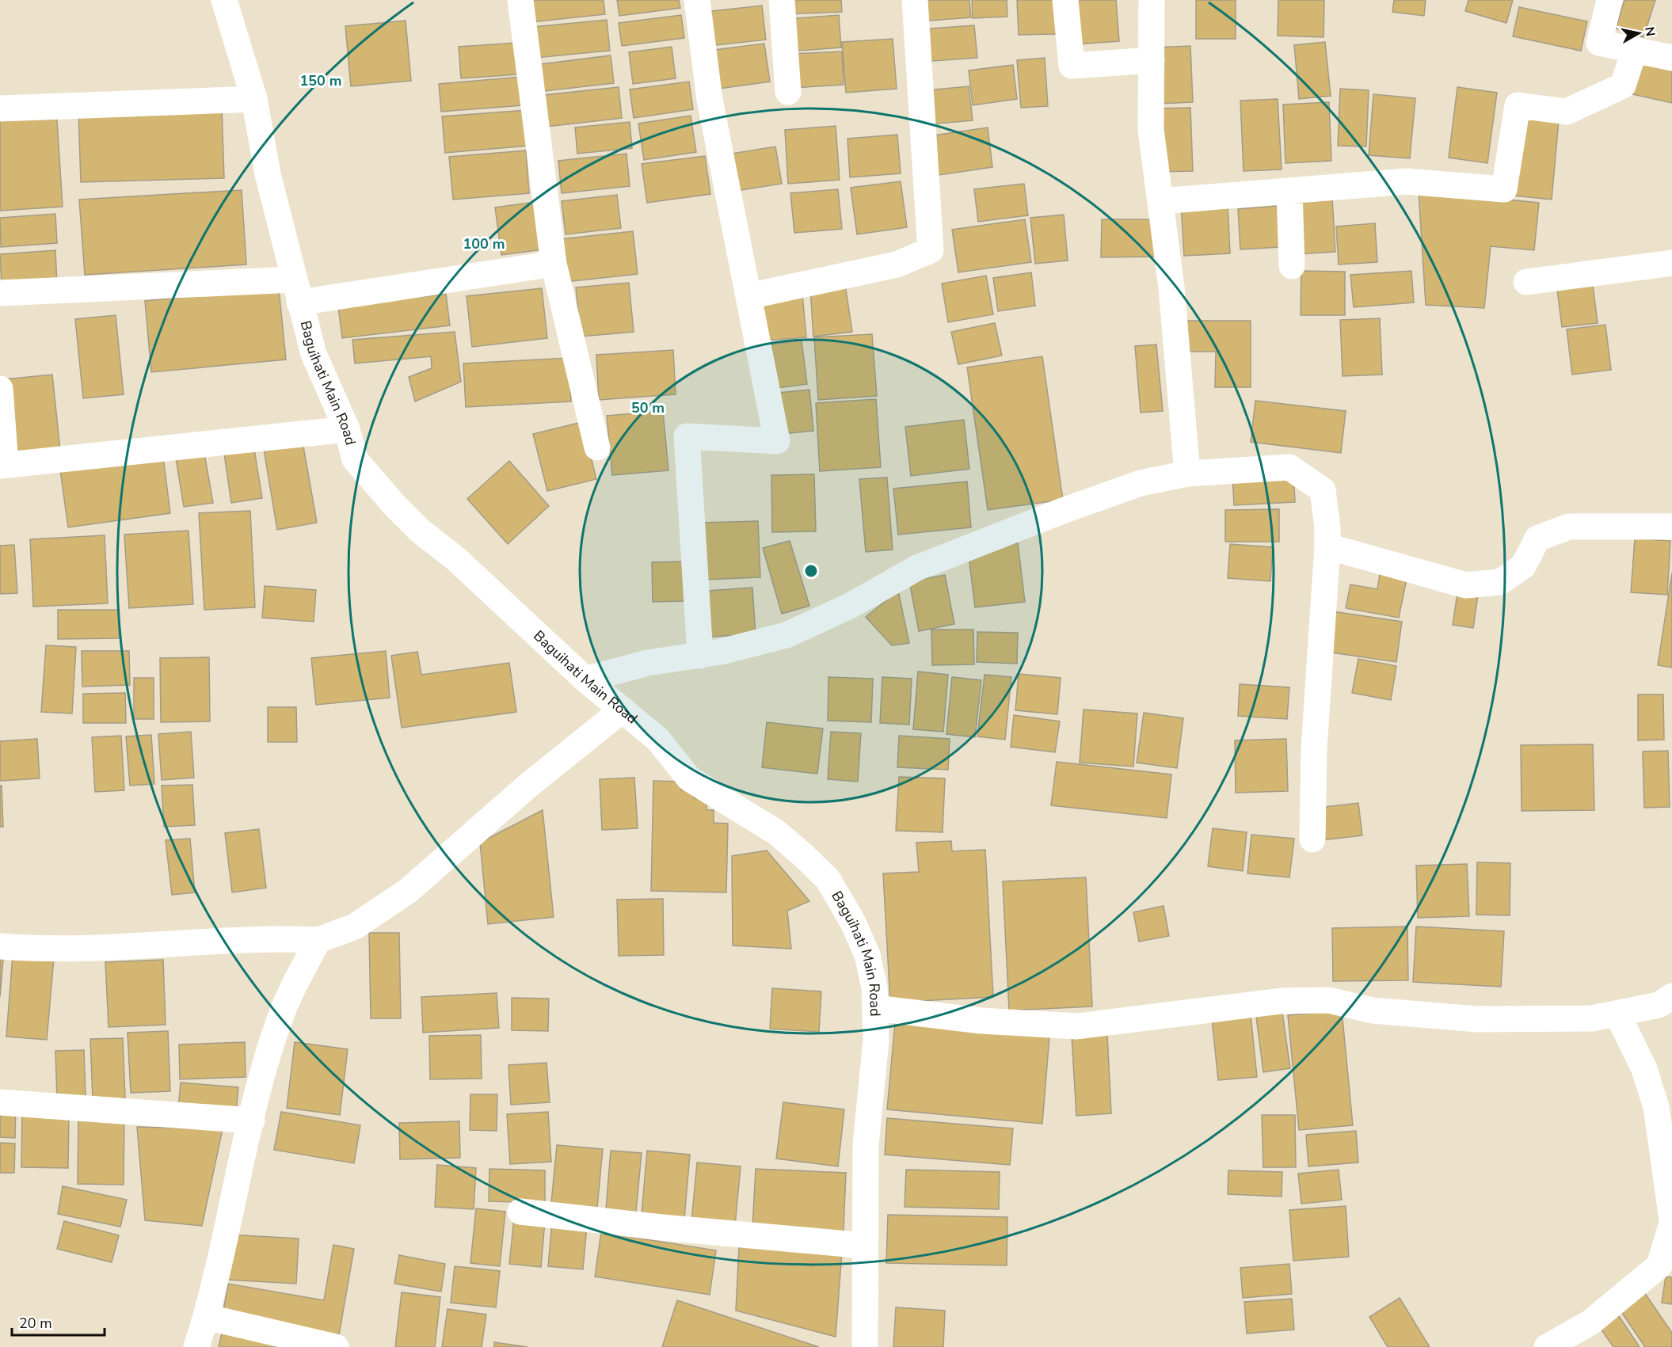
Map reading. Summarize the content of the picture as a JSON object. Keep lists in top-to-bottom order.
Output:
{
  "streets": {
    "street": ["Baguihati Main Road"]
  },
  "scale_bar": "20 m",
  "north": "right",
  "rings": ["150 m", "100 m", "50 m"]
}
